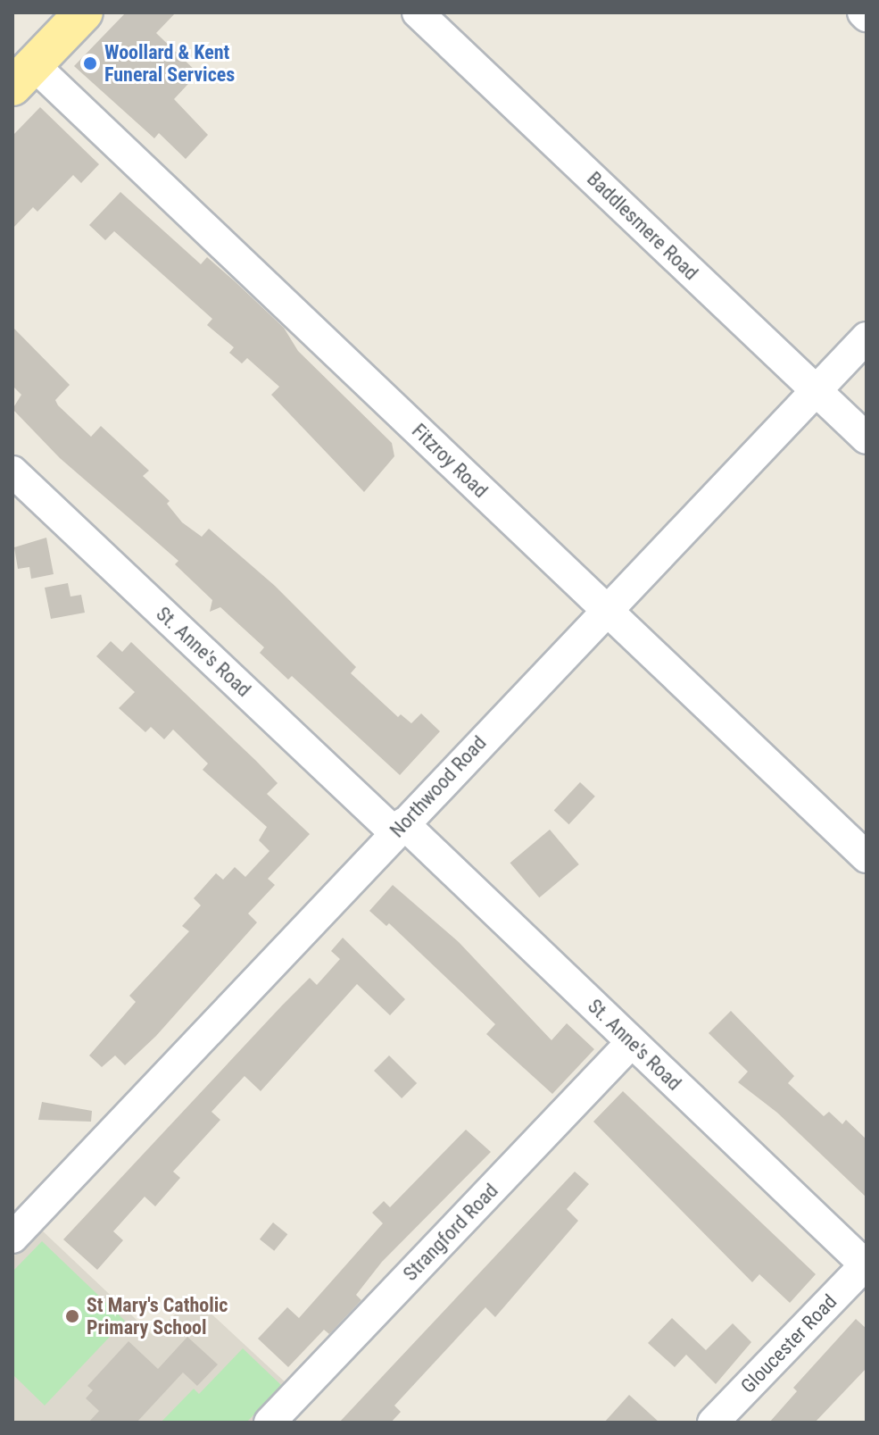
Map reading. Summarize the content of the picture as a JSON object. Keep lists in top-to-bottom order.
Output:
{
  "streets": {
    "street": [
      "Baddlesmere Road",
      "Fitzroy Road",
      "St. Anne's Road",
      "Northwood Road",
      "Strangford Road",
      "Gloucester Road"
    ]
  },
  "crossings": [
    ["Baddlesmere Road", "Northwood Road"],
    ["Fitzroy Road", "Northwood Road"],
    ["St. Anne's Road", "Northwood Road"],
    ["St. Anne's Road", "Strangford Road"],
    ["St. Anne's Road", "Gloucester Road"]
  ],
  "places": ["Woollard & Kent Funeral Services", "St Mary's Catholic Primary School"]
}
